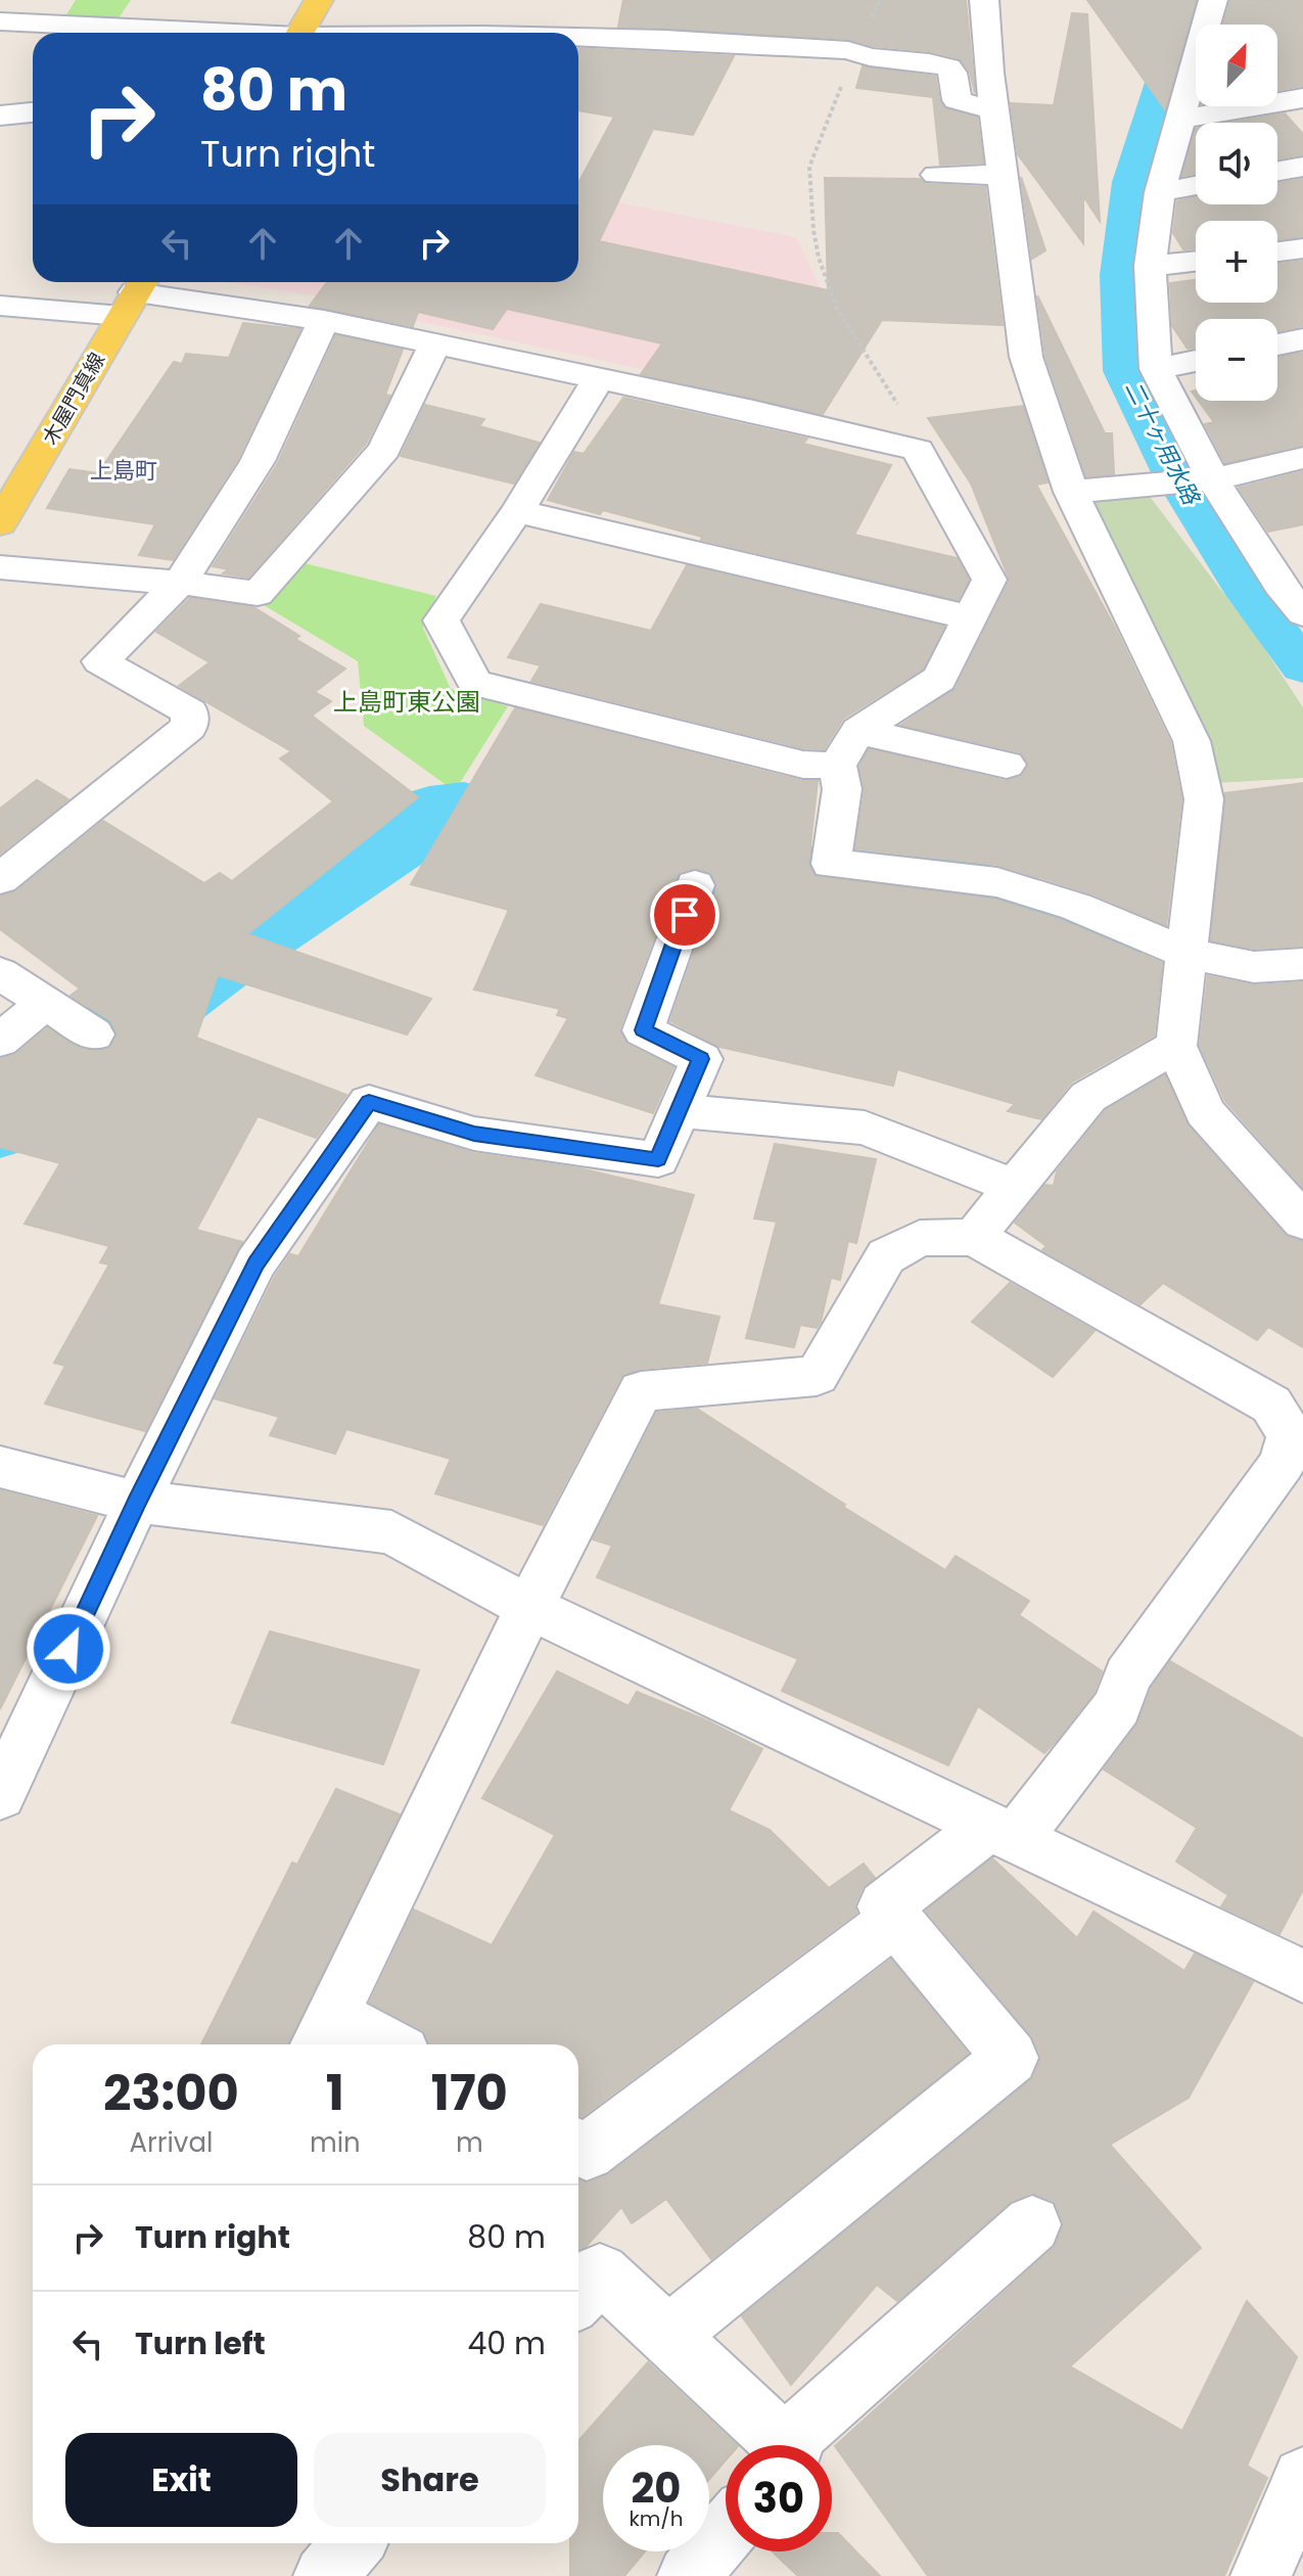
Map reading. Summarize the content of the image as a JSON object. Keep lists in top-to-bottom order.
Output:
{
  "streets": {
    "main road": ["木屋門真線"]
  },
  "districts": ["上島町"],
  "water": ["二十ヶ用水路"],
  "parks": ["上島町東公園"],
  "north": "top right",
  "page": {
    "map_buttons": ["+", "−"],
    "turn": ["80 m", "Turn right"],
    "eta": [
      "23:00",
      "Arrival",
      "1",
      "min",
      "170",
      "m"
    ],
    "list": [
      {
        "name": "Turn right",
        "value": "80 m"
      },
      {
        "name": "Turn left",
        "value": "40 m"
      }
    ],
    "buttons": ["Exit", "Share"],
    "speed": "20 km/h",
    "limit": "30"
  }
}
